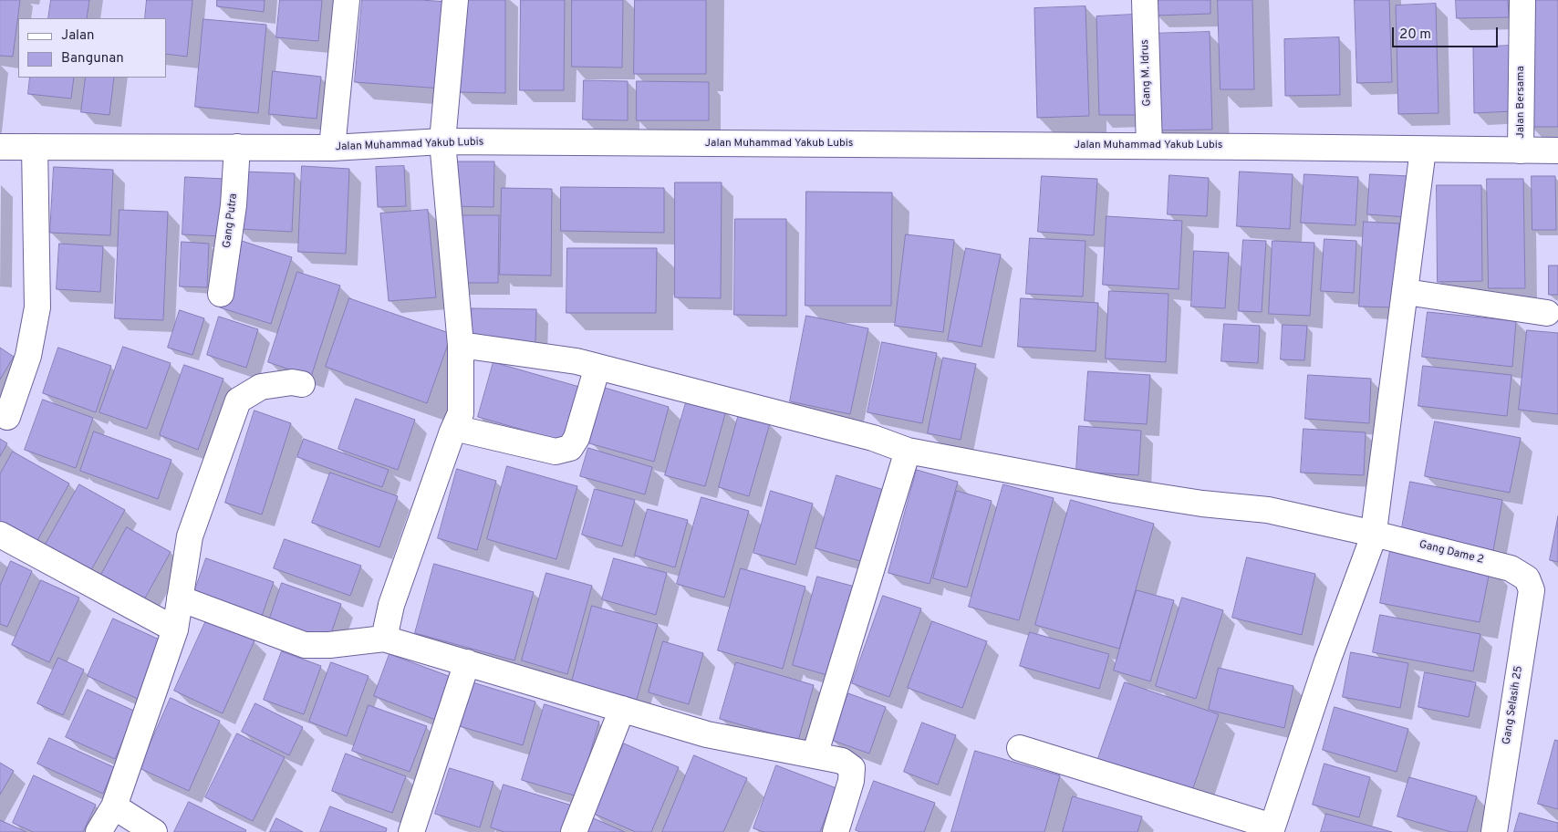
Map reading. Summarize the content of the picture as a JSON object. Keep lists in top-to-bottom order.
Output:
{
  "streets": {
    "street": [
      "Gang M. Idrus",
      "Jalan Bersama",
      "Jalan Muhammad Yakub Lubis",
      "Gang Putra",
      "Gang Dame 2",
      "Gang Selasih 25"
    ]
  },
  "crossings": [
    ["Gang M. Idrus", "Jalan Muhammad Yakub Lubis"],
    ["Jalan Bersama", "Jalan Muhammad Yakub Lubis"],
    ["Jalan Muhammad Yakub Lubis", "Gang Putra"],
    ["Gang Dame 2", "Gang Selasih 25"]
  ],
  "legend": ["Jalan", "Bangunan"],
  "scale_bar": "20 m"
}
